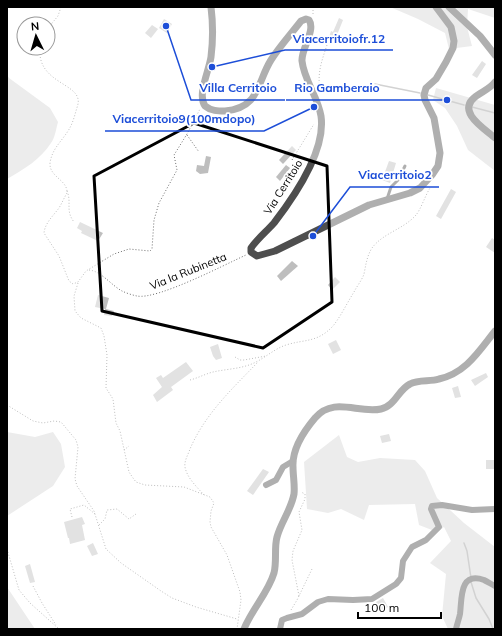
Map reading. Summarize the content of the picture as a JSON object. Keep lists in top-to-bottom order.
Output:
{
  "streets": {
    "street": ["Via Cerritoio"],
    "path": ["Via la Rubinetta"]
  },
  "crossings": [
    ["Via Cerritoio", "Via la Rubinetta"]
  ],
  "places": [
    "Villa Cerritoio",
    "Viacerritoiofr.12",
    "Rio Gamberaio",
    "Viacerritoio9(100mdopo)",
    "Viacerritoio2"
  ],
  "scale_bar": "100 m",
  "north": "top"
}
